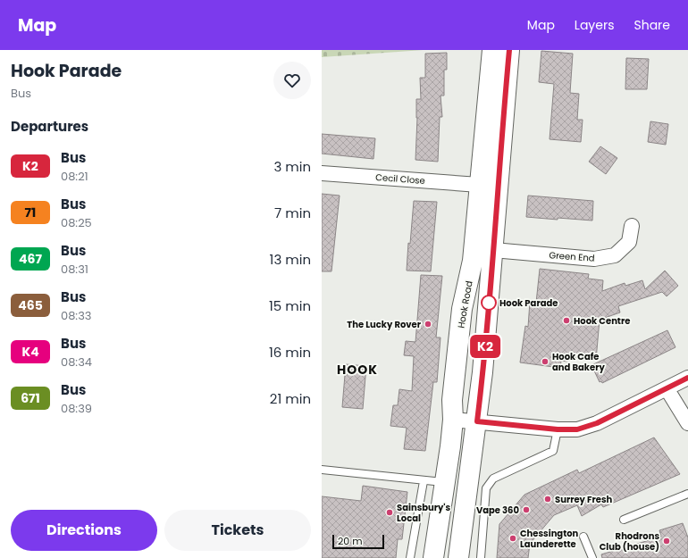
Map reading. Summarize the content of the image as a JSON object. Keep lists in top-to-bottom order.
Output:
{
  "streets": {
    "highway": ["Hook Road"],
    "street": ["Cecil Close", "Green End"]
  },
  "crossings": [
    ["Cecil Close", "Hook Road"]
  ],
  "districts": ["HOOK"],
  "places": [
    "Hook Parade",
    "Hook Centre",
    "The Lucky Rover",
    "Hook Cafe and Bakery",
    "Surrey Fresh",
    "Vape 360",
    "Sainsbury's Local",
    "Chessington Launderette",
    "Rhodrons Club (house)"
  ],
  "lines": ["bus line K2"],
  "scale_bar": "20 m",
  "page": {
    "header": "Map",
    "nav": ["Map", "Layers", "Share"],
    "heading": [
      ["Hook Parade", "Bus"],
      "Departures"
    ],
    "on_map": "K2",
    "list": [
      {
        "mark": "K2",
        "name": "Bus",
        "note": "08:21",
        "value": "3 min"
      },
      {
        "mark": "71",
        "name": "Bus",
        "note": "08:25",
        "value": "7 min"
      },
      {
        "mark": "467",
        "name": "Bus",
        "note": "08:31",
        "value": "13 min"
      },
      {
        "mark": "465",
        "name": "Bus",
        "note": "08:33",
        "value": "15 min"
      },
      {
        "mark": "K4",
        "name": "Bus",
        "note": "08:34",
        "value": "16 min"
      },
      {
        "mark": "671",
        "name": "Bus",
        "note": "08:39",
        "value": "21 min"
      }
    ],
    "buttons": ["Directions", "Tickets"],
    "scale": "20 m"
  }
}
